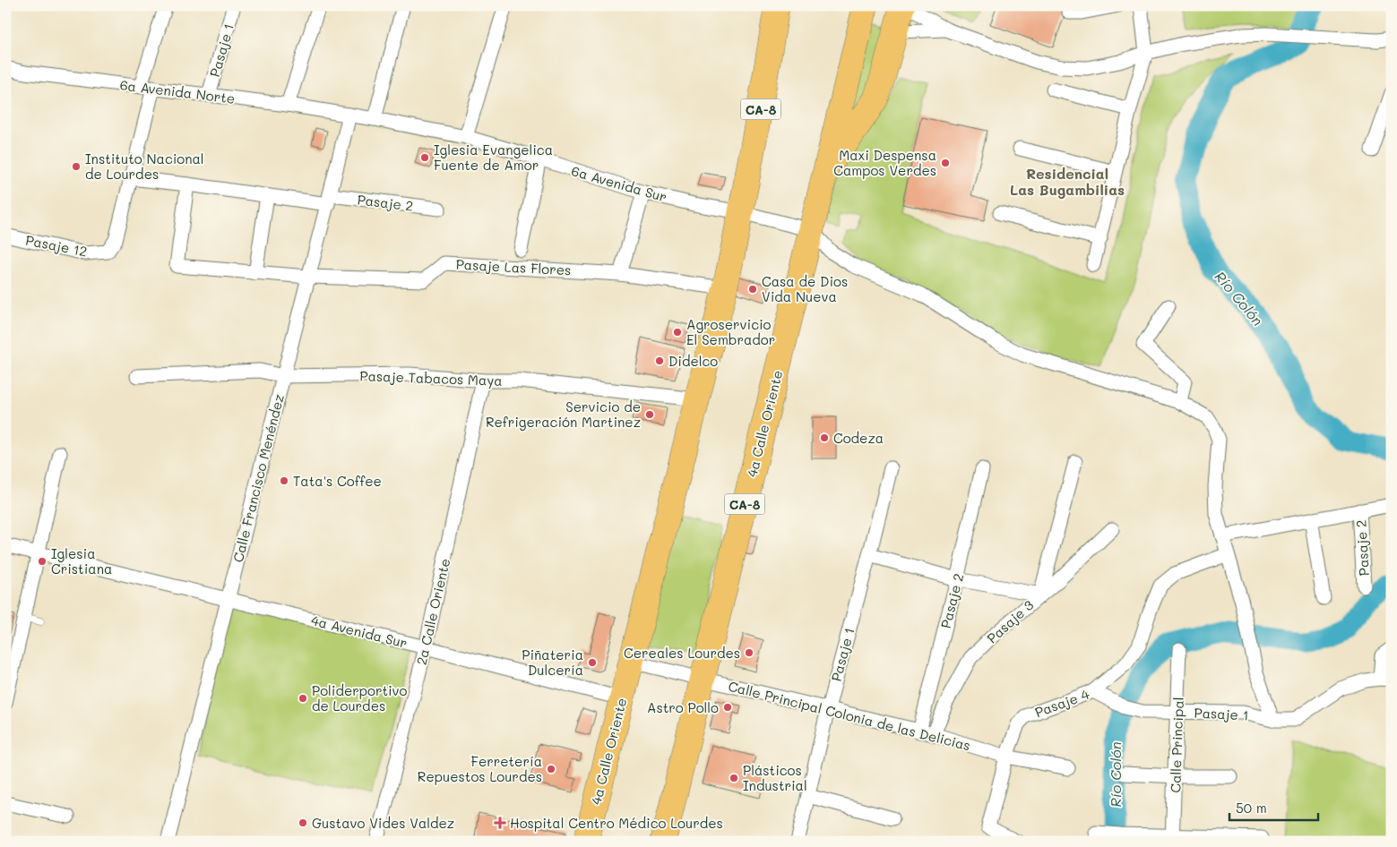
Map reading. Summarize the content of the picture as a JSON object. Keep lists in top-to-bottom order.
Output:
{
  "streets": {
    "highway": ["CA-8", "4a Calle Oriente"],
    "street": [
      "Pasaje 1",
      "6a Avenida Norte",
      "6a Avenida Sur",
      "Pasaje 2",
      "Pasaje 12",
      "Pasaje Las Flores",
      "Pasaje Tabacos Maya",
      "Calle Francisco Menéndez",
      "2a Calle Oriente",
      "Pasaje 3",
      "4a Avenida Sur",
      "Pasaje 4",
      "Calle Principal Colonia de las Delicias",
      "Calle Principal"
    ]
  },
  "crossings": [
    ["Pasaje 1", "6a Avenida Norte"],
    ["Pasaje 1", "Pasaje 4"],
    ["Pasaje 1", "Calle Principal Colonia de las Delicias"],
    ["Pasaje 1", "Calle Principal"],
    ["6a Avenida Norte", "6a Avenida Sur"],
    ["6a Avenida Norte", "Calle Francisco Menéndez"],
    ["6a Avenida Sur", "4a Calle Oriente"],
    ["6a Avenida Sur", "Calle Francisco Menéndez"],
    ["Pasaje 2", "Pasaje 12"],
    ["Pasaje 2", "Pasaje Las Flores"],
    ["Pasaje 2", "Calle Francisco Menéndez"],
    ["Pasaje 2", "Calle Principal Colonia de las Delicias"],
    ["Pasaje Las Flores", "4a Calle Oriente"],
    ["Pasaje Las Flores", "Calle Francisco Menéndez"],
    ["Pasaje Tabacos Maya", "4a Calle Oriente"],
    ["Pasaje Tabacos Maya", "Calle Francisco Menéndez"],
    ["Pasaje Tabacos Maya", "2a Calle Oriente"],
    ["4a Calle Oriente", "4a Avenida Sur"],
    ["4a Calle Oriente", "Calle Principal Colonia de las Delicias"],
    ["Calle Francisco Menéndez", "4a Avenida Sur"],
    ["2a Calle Oriente", "4a Avenida Sur"],
    ["Pasaje 3", "Calle Principal Colonia de las Delicias"],
    ["Pasaje 4", "Calle Principal Colonia de las Delicias"]
  ],
  "districts": ["Residencial Las Bugambilias"],
  "water": ["Río Colón"],
  "places": {
    "other": [
      "Iglesia Evangelica Fuente de Amor",
      "Maxi Despensa Campos Verdes",
      "Instituto Nacional de Lourdes",
      "Casa de Dios Vida Nueva",
      "Agroservicio El Sembrador",
      "Didelco",
      "Servicio de Refrigeración Martinez",
      "Codeza",
      "Tata's Coffee",
      "Iglesia Cristiana",
      "Cereales Lourdes",
      "Piñateria Dulcería",
      "Poliderportivo de Lourdes",
      "Astro Pollo",
      "Ferretería Repuestos Lourdes",
      "Plásticos Industrial",
      "Gustavo Vides Valdez"
    ],
    "health": ["Hospital Centro Médico Lourdes"]
  },
  "scale_bar": "50 m"
}
